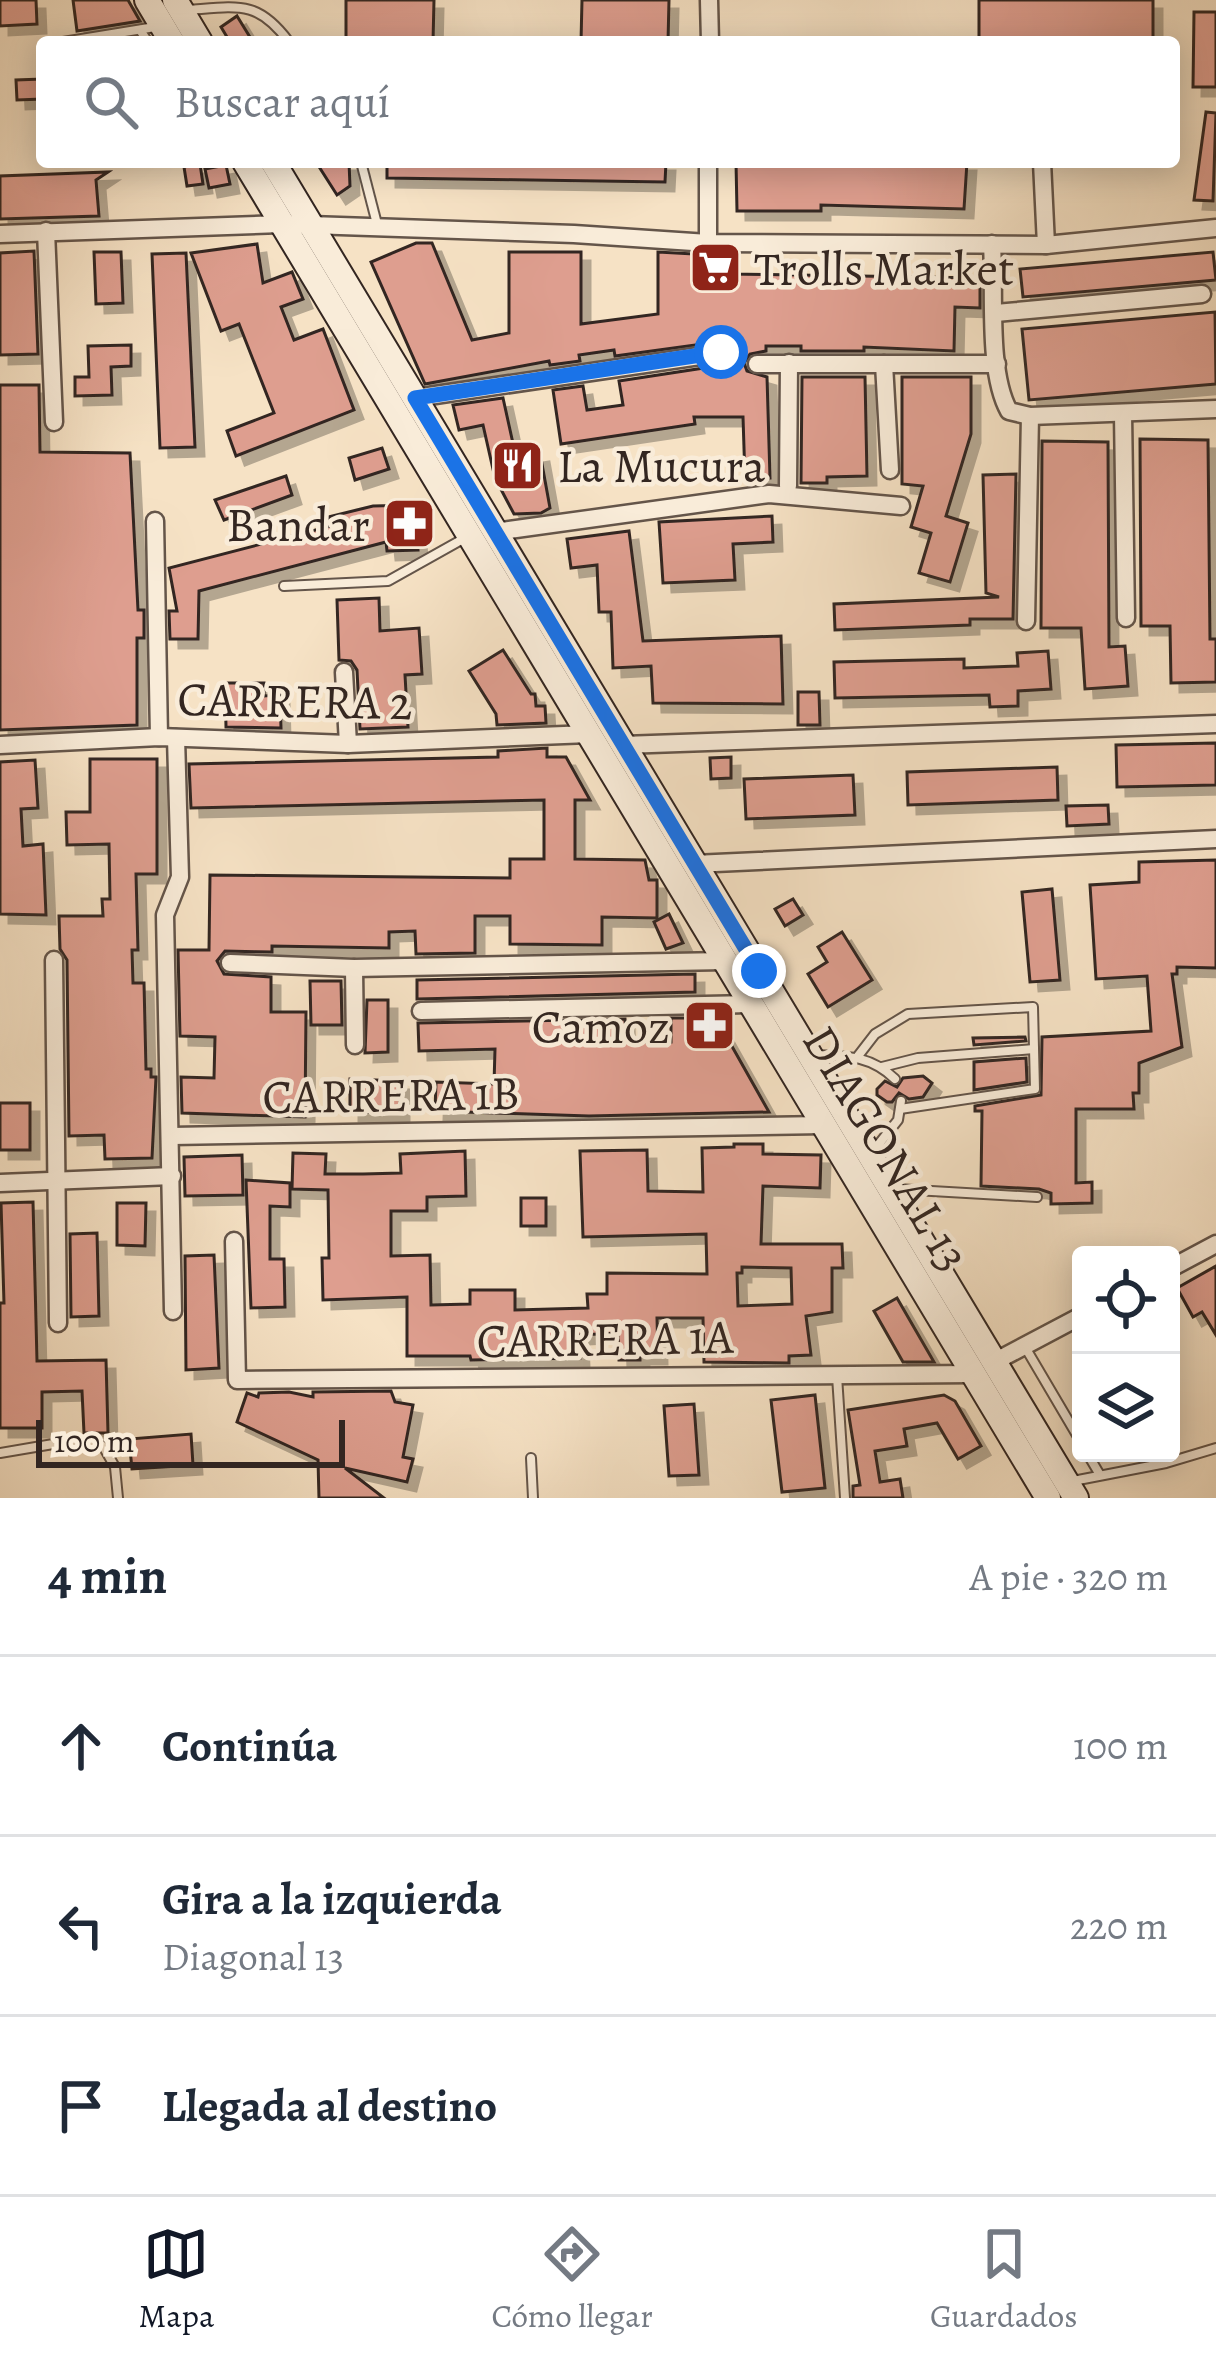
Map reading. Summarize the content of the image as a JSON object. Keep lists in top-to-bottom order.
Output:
{
  "streets": {
    "main road": ["DIAGONAL 13"],
    "street": ["CARRERA 2", "CARRERA 1B", "CARRERA 1A"]
  },
  "crossings": [
    ["CARRERA 2", "DIAGONAL 13"],
    ["CARRERA 1B", "DIAGONAL 13"],
    ["DIAGONAL 13", "CARRERA 1A"]
  ],
  "places": {
    "supermarket": ["Trolls Market"],
    "restaurant": ["La Mucura"],
    "pharmacy": ["Bandar", "Camoz"]
  },
  "scale_bar": "100 m",
  "page": {
    "search": "Buscar aquí",
    "scale": "100 m",
    "heading": ["4 min", "A pie · 320 m"],
    "list": [
      ["Continúa", "100 m"],
      ["Gira a la izquierda", "Diagonal 13", "220 m"],
      "Llegada al destino"
    ],
    "nav": ["Mapa", "Cómo llegar", "Guardados"]
  }
}
